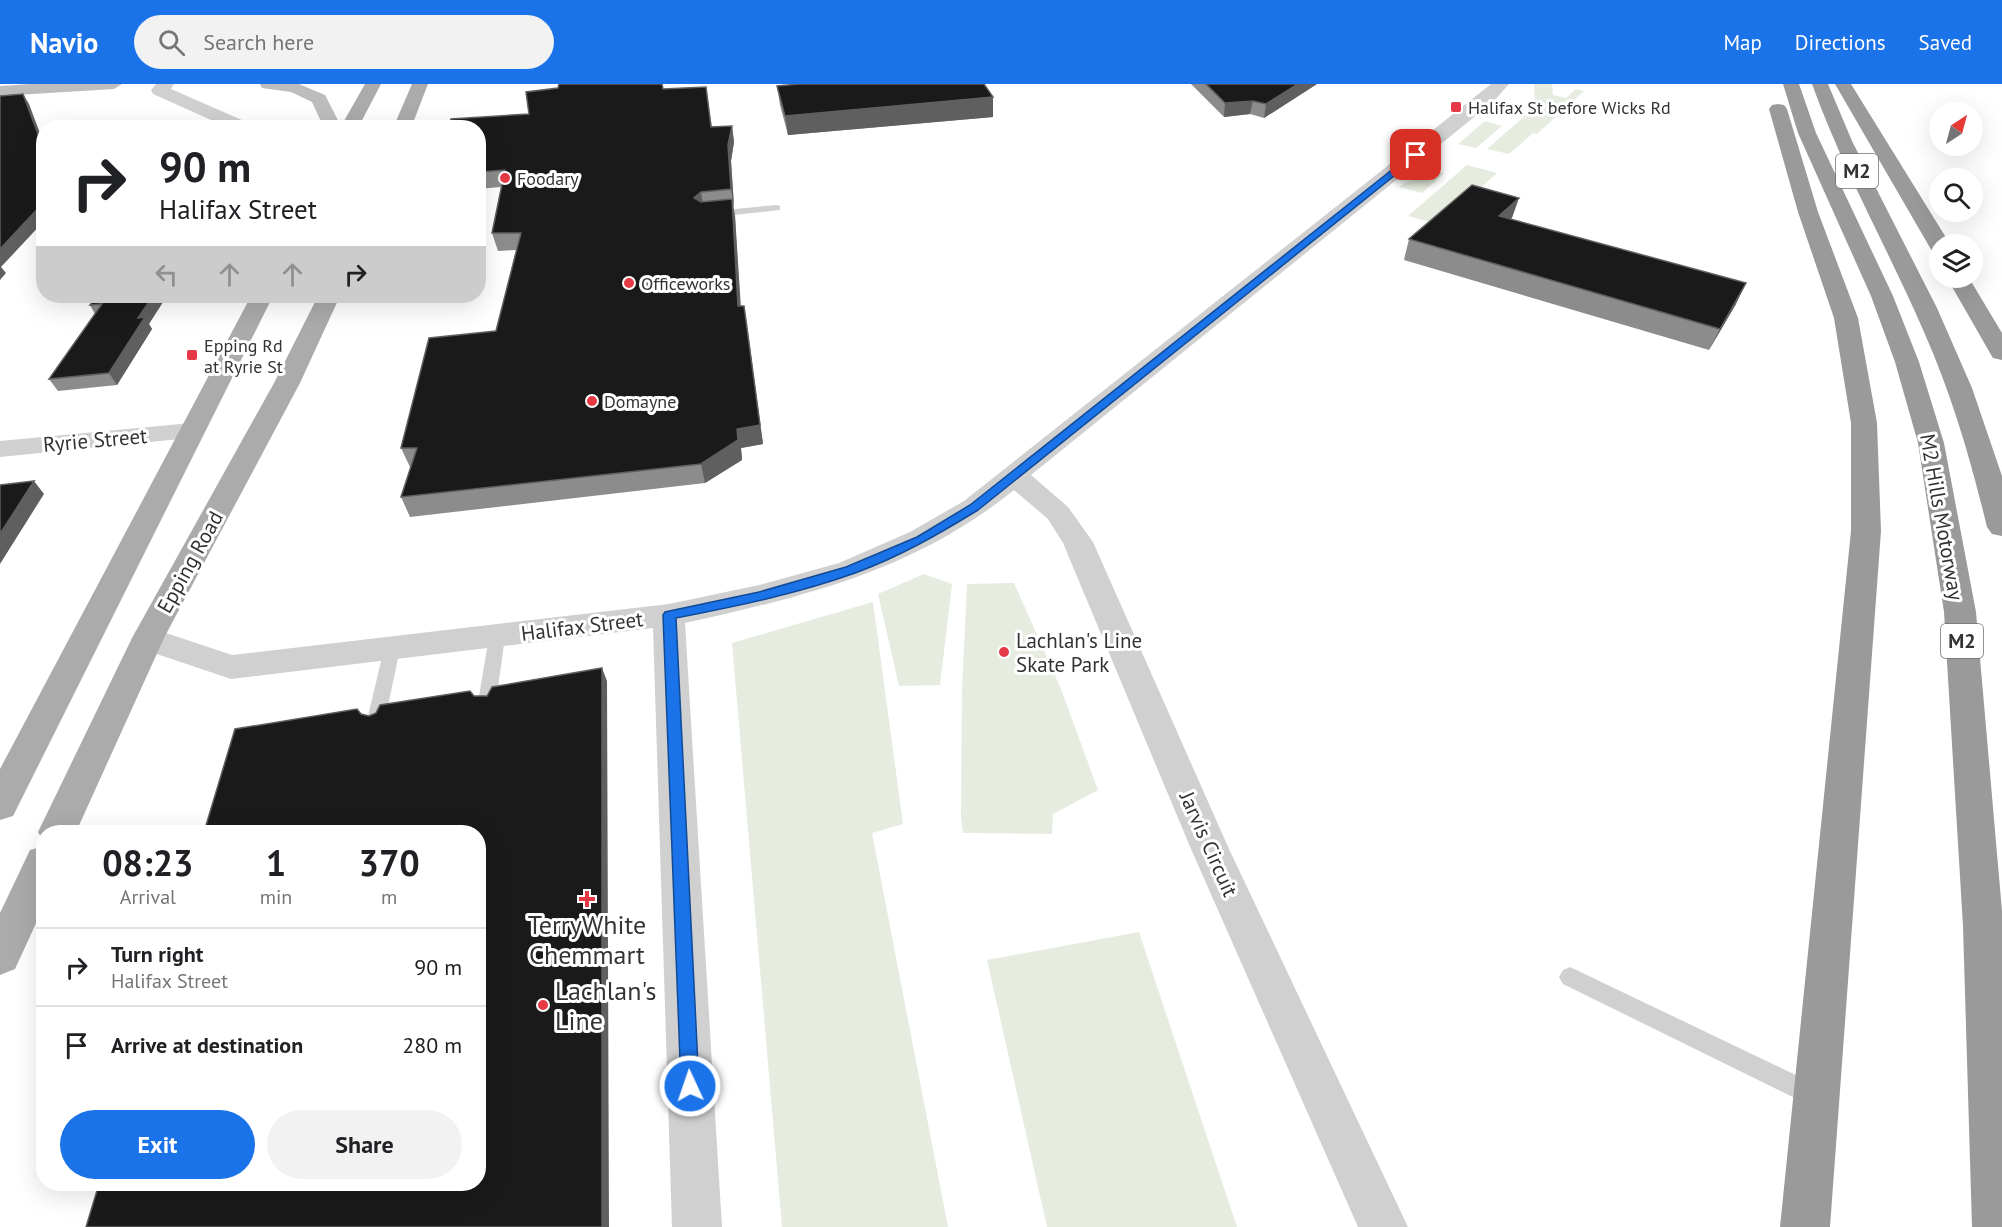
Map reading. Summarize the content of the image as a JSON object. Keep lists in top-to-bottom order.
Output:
{
  "streets": {
    "highway": ["M2", "M2 Hills Motorway"],
    "main road": ["Epping Road"],
    "street": ["Ryrie Street", "Halifax Street", "Jarvis Circuit"]
  },
  "crossings": [
    ["Epping Road", "Halifax Street"],
    ["Halifax Street", "Jarvis Circuit"]
  ],
  "places": {
    "transit": ["Halifax St before Wicks Rd", "Epping Rd at Ryrie St"],
    "other": [
      "Foodary",
      "Officeworks",
      "Domayne",
      "Lachlan's Line Skate Park",
      "Lachlan's Line"
    ],
    "health": ["TerryWhite Chemmart"]
  },
  "north": "top right",
  "page": {
    "header": "Navio",
    "search": "Search here",
    "nav": ["Map", "Directions", "Saved"],
    "turn": ["90 m", "Halifax Street"],
    "eta": [
      "08:23",
      "Arrival",
      "1",
      "min",
      "370",
      "m"
    ],
    "list": [
      {
        "name": "Turn right",
        "note": "Halifax Street",
        "value": "90 m"
      },
      {
        "name": "Arrive at destination",
        "value": "280 m"
      }
    ],
    "buttons": ["Exit", "Share"]
  }
}
